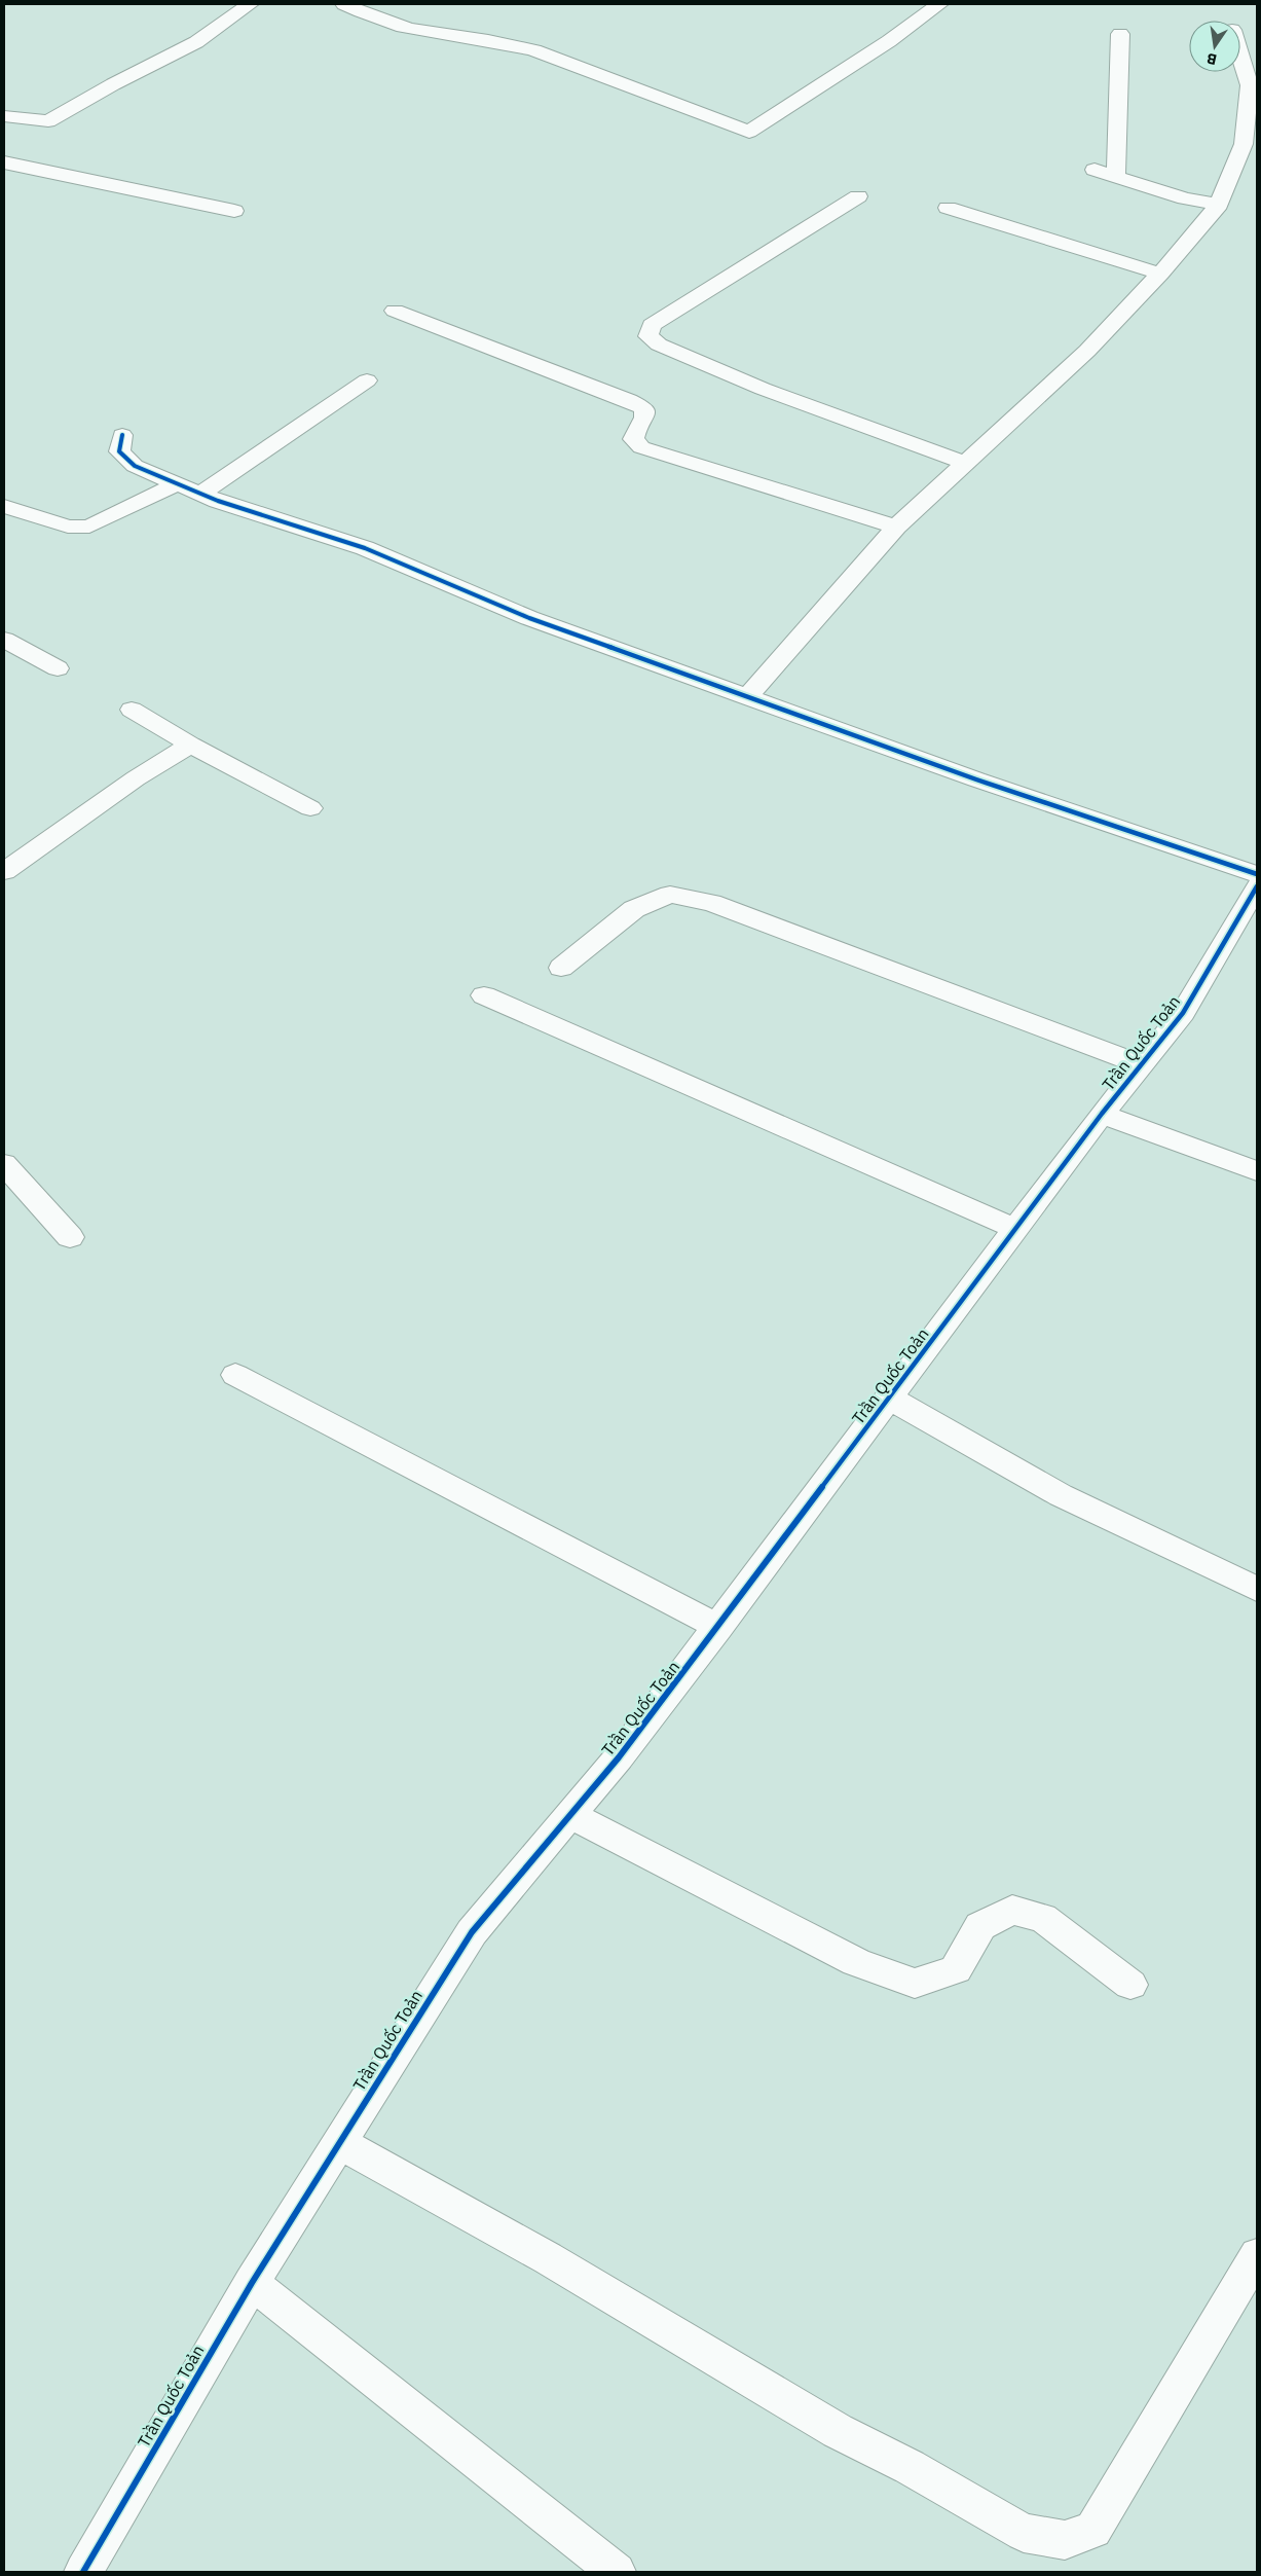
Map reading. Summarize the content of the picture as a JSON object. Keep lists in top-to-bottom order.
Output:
{
  "streets": {
    "street": ["Trần Quốc Toản"]
  },
  "north": "bottom"
}
